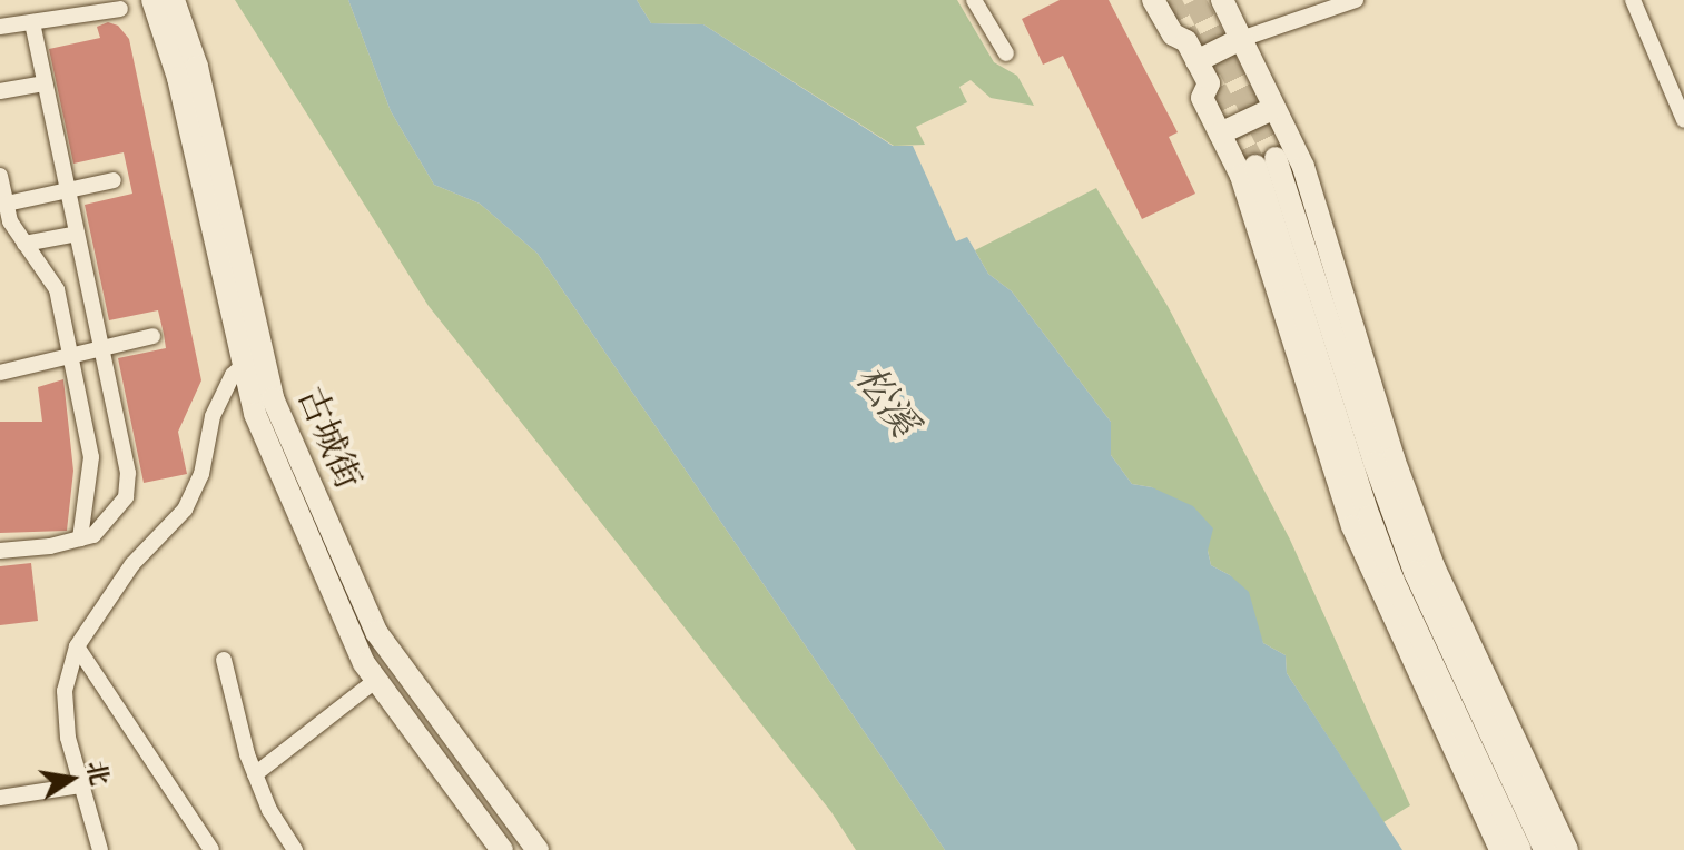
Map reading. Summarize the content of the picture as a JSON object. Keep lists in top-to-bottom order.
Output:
{
  "streets": {
    "main road": ["古城街"]
  },
  "water": ["松溪"],
  "north": "right"
}
